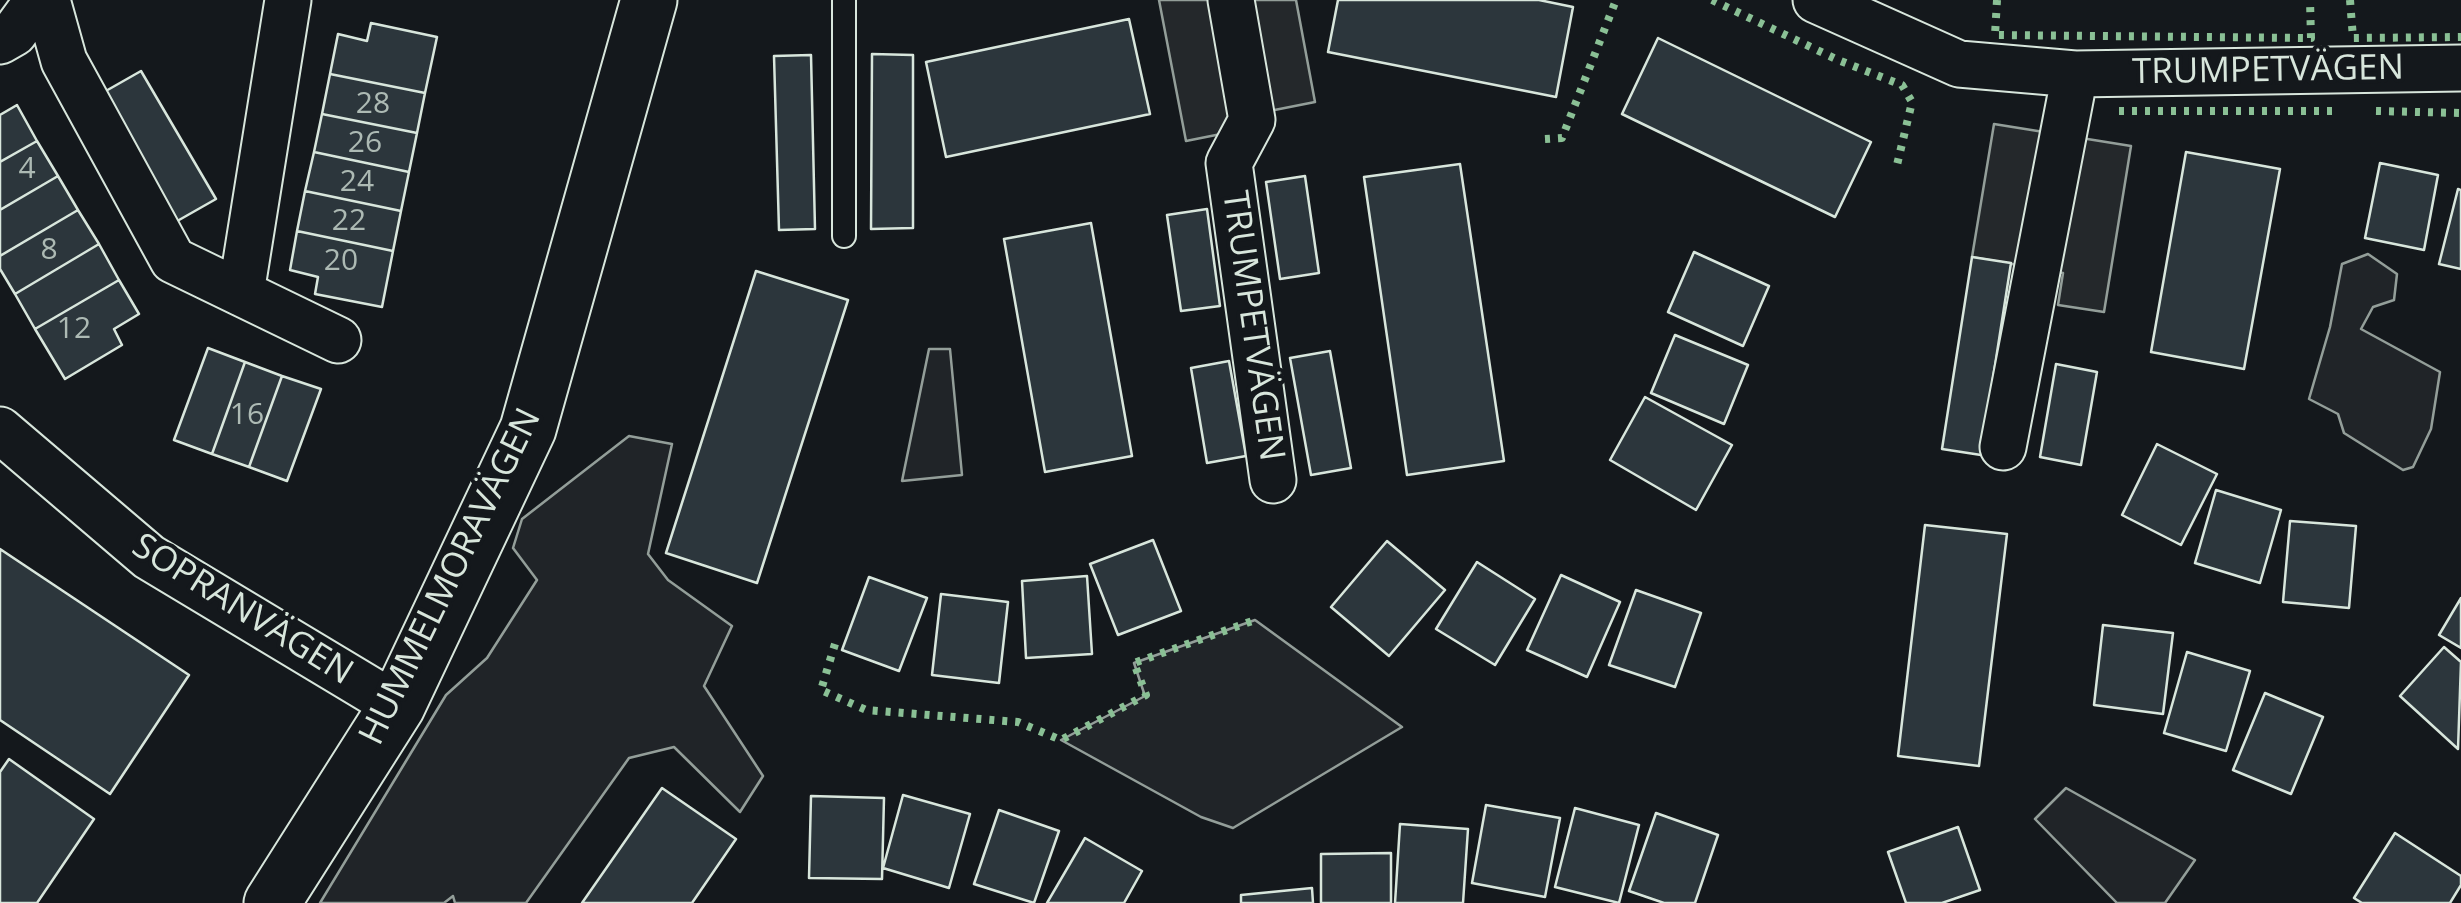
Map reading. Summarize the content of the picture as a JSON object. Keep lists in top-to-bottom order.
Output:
{
  "streets": {
    "street": ["TRUMPETVÄGEN", "HUMMELMORAVÄGEN", "SOPRANVÄGEN"]
  },
  "crossings": [
    ["HUMMELMORAVÄGEN", "SOPRANVÄGEN"]
  ],
  "house_numbers": [
    "28",
    "26",
    "4",
    "24",
    "22",
    "8",
    "20",
    "12",
    "16"
  ]
}
